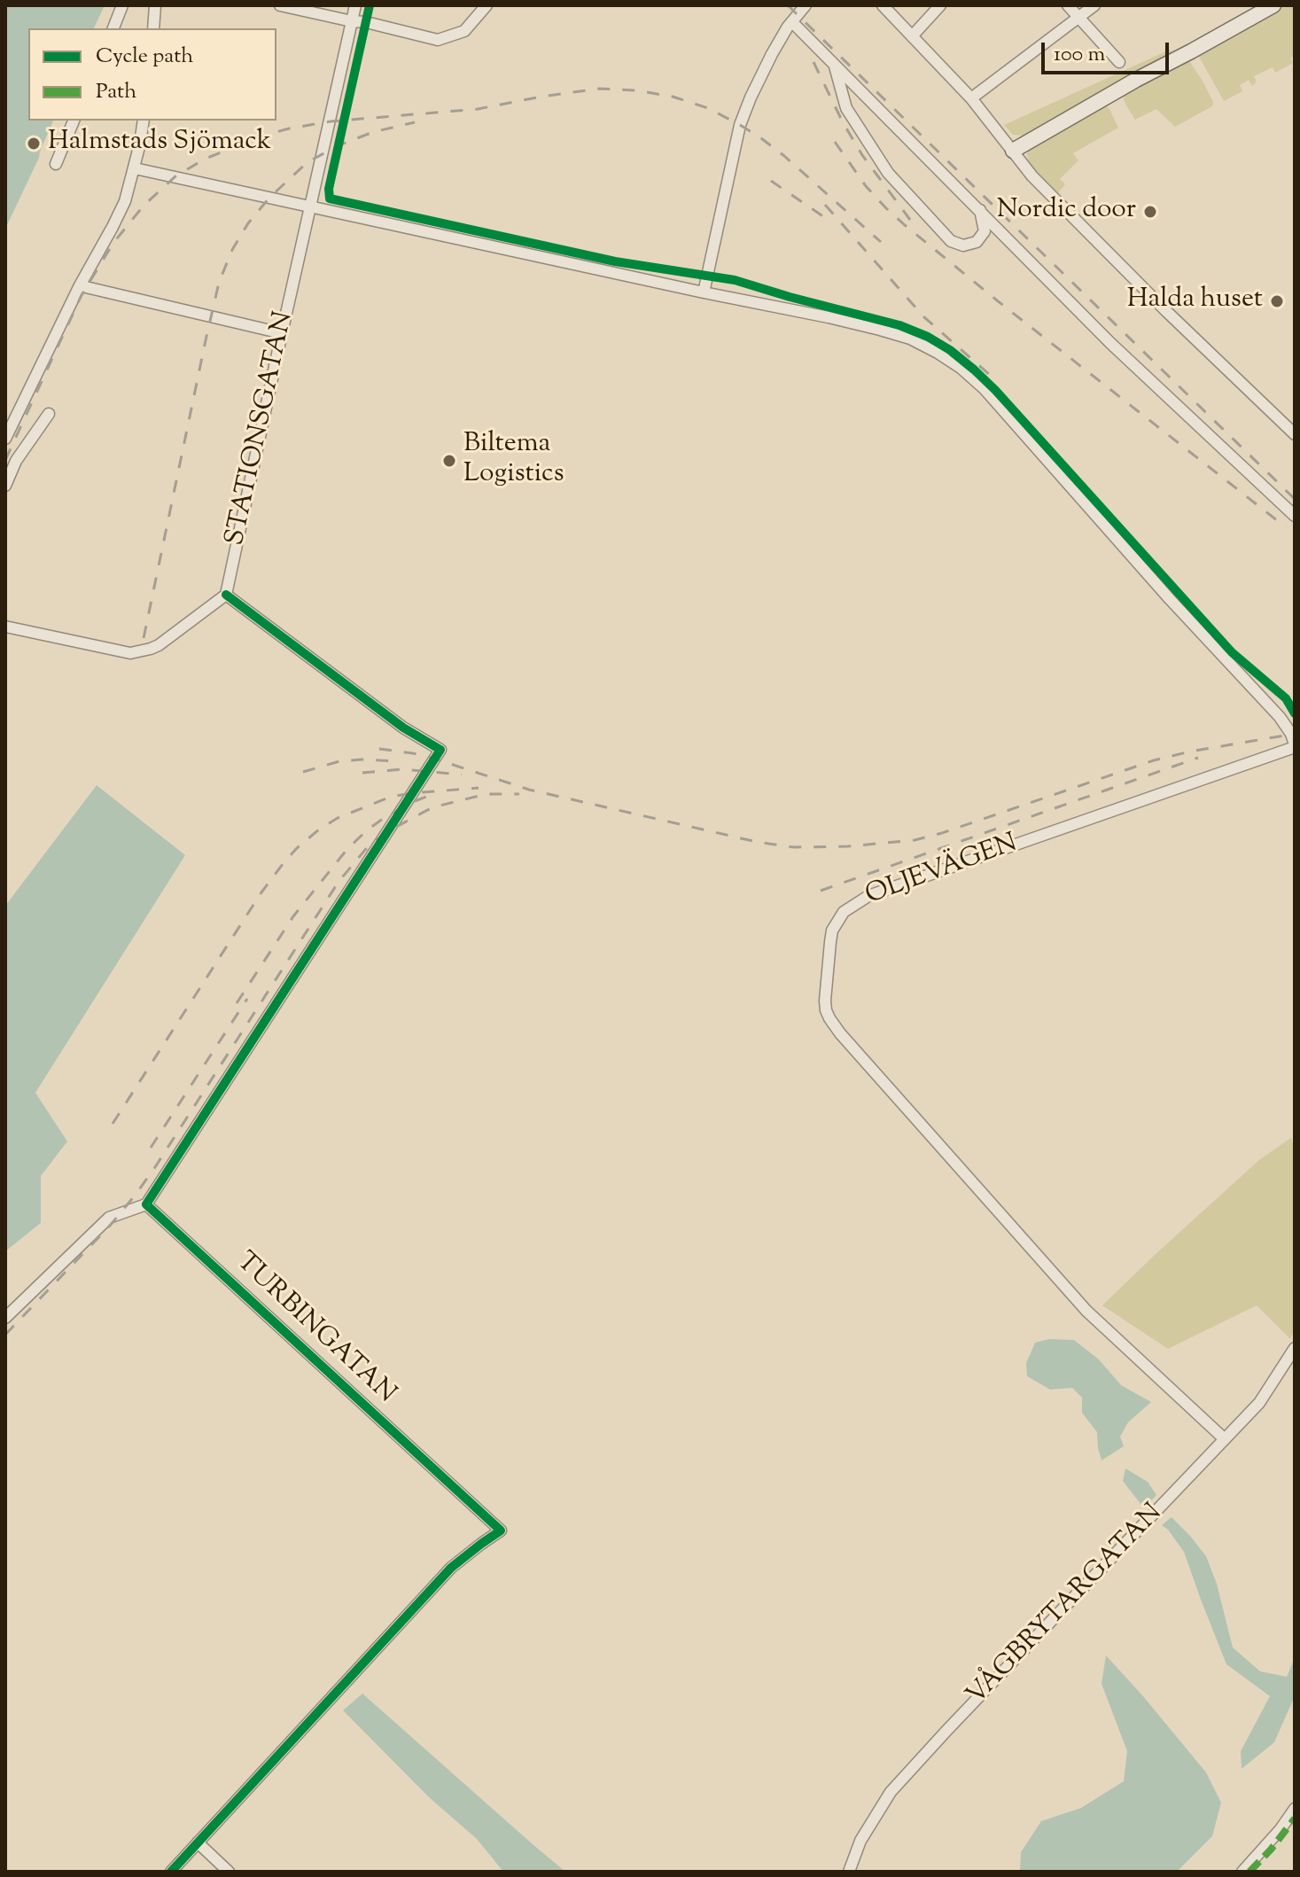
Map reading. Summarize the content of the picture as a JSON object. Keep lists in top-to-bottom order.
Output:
{
  "streets": {
    "street": [
      "STATIONSGATAN",
      "OLJEVÄGEN",
      "TURBINGATAN",
      "VÅGBRYTARGATAN"
    ]
  },
  "crossings": [
    ["OLJEVÄGEN", "VÅGBRYTARGATAN"]
  ],
  "places": [
    "Halmstads Sjömack",
    "Nordic door",
    "Halda huset",
    "Biltema Logistics"
  ],
  "legend": ["Cycle path", "Path"],
  "scale_bar": "100 m"
}
